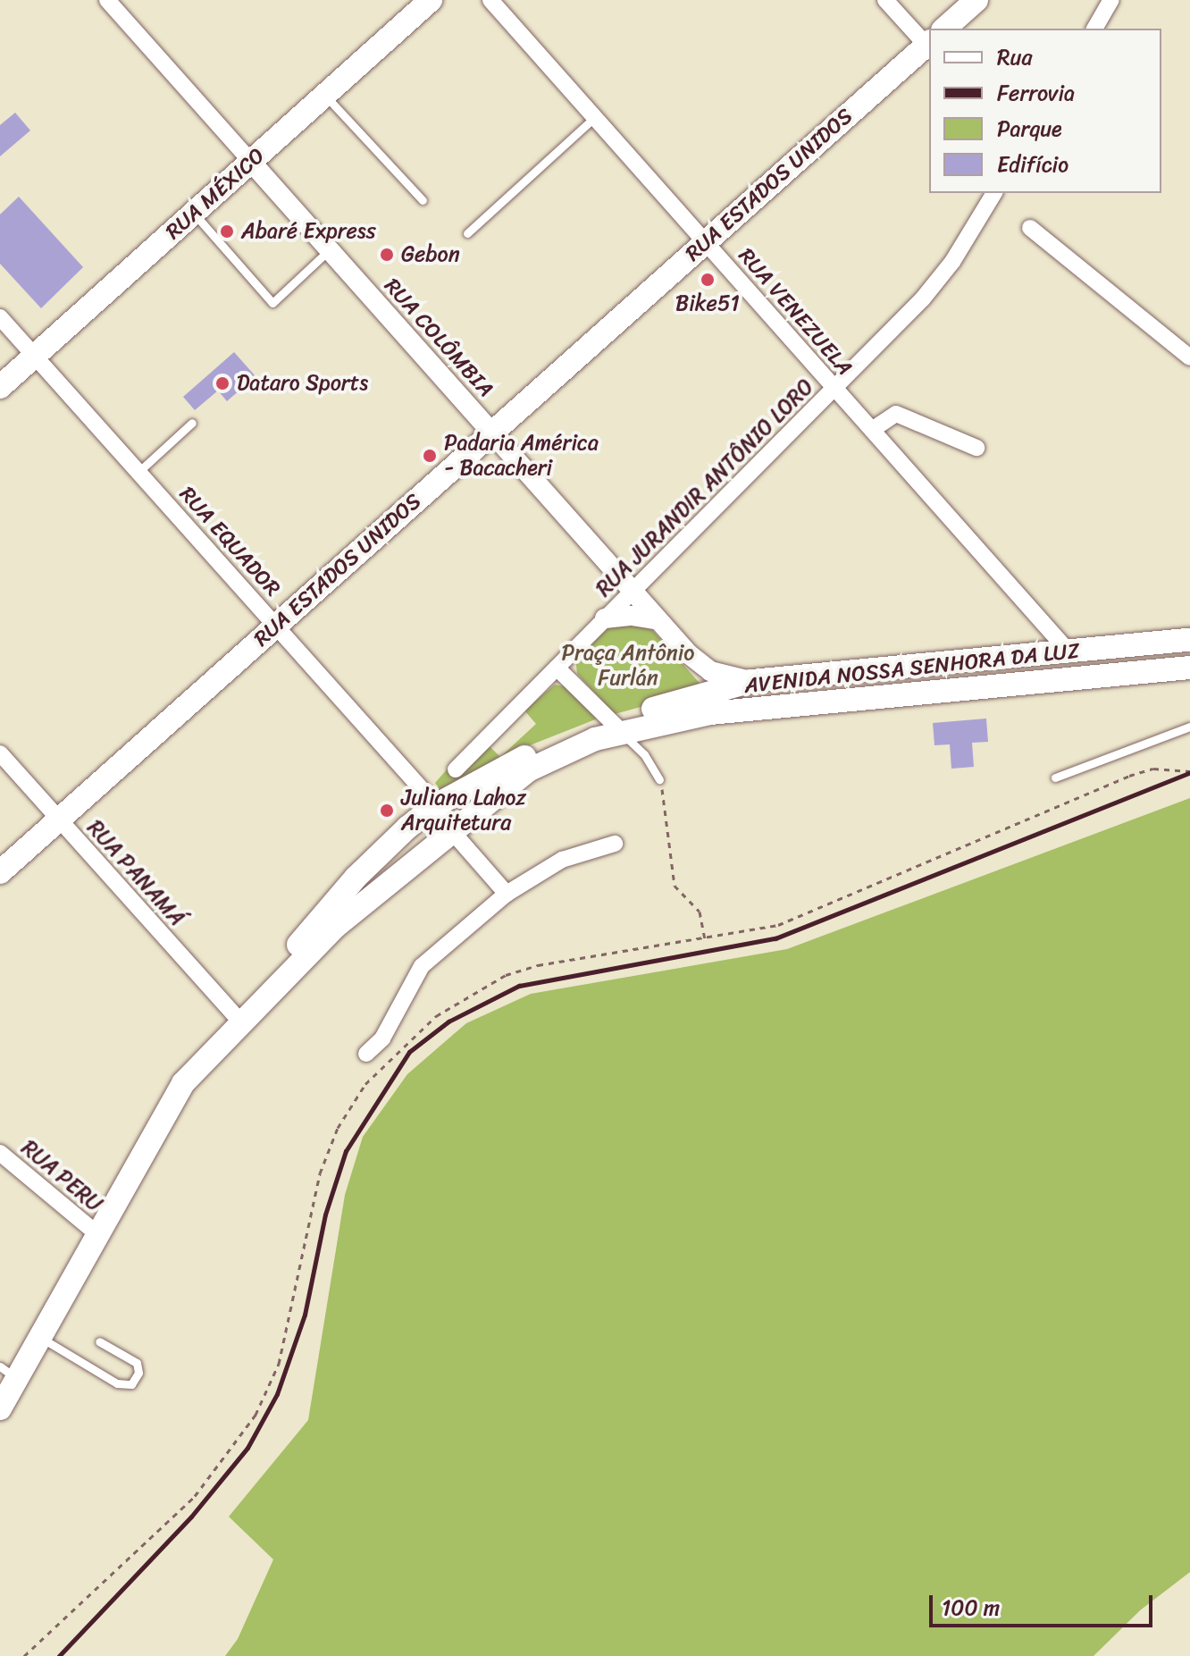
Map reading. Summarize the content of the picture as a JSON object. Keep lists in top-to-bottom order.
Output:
{
  "streets": {
    "main road": ["RUA ESTADOS UNIDOS", "RUA MÉXICO", "AVENIDA NOSSA SENHORA DA LUZ"],
    "street": [
      "RUA VENEZUELA",
      "RUA COLÔMBIA",
      "RUA JURANDIR ANTÔNIO LORO",
      "RUA EQUADOR",
      "RUA PANAMÁ",
      "RUA PERU"
    ]
  },
  "crossings": [
    ["RUA ESTADOS UNIDOS", "RUA VENEZUELA"],
    ["RUA ESTADOS UNIDOS", "RUA COLÔMBIA"],
    ["RUA ESTADOS UNIDOS", "RUA EQUADOR"],
    ["RUA ESTADOS UNIDOS", "RUA PANAMÁ"],
    ["RUA MÉXICO", "RUA COLÔMBIA"],
    ["RUA MÉXICO", "RUA EQUADOR"],
    ["RUA VENEZUELA", "RUA JURANDIR ANTÔNIO LORO"],
    ["RUA VENEZUELA", "AVENIDA NOSSA SENHORA DA LUZ"],
    ["RUA COLÔMBIA", "RUA JURANDIR ANTÔNIO LORO"],
    ["RUA COLÔMBIA", "AVENIDA NOSSA SENHORA DA LUZ"],
    ["RUA EQUADOR", "AVENIDA NOSSA SENHORA DA LUZ"],
    ["AVENIDA NOSSA SENHORA DA LUZ", "RUA PANAMÁ"],
    ["AVENIDA NOSSA SENHORA DA LUZ", "RUA PERU"]
  ],
  "parks": ["Praça Antônio Furlán"],
  "places": [
    "Abaré Express",
    "Gebon",
    "Bike51",
    "Dataro Sports",
    "Padaria América - Bacacheri",
    "Juliana Lahoz Arquitetura"
  ],
  "legend": [
    "Rua",
    "Ferrovia",
    "Parque",
    "Edifício"
  ],
  "scale_bar": "100 m"
}
